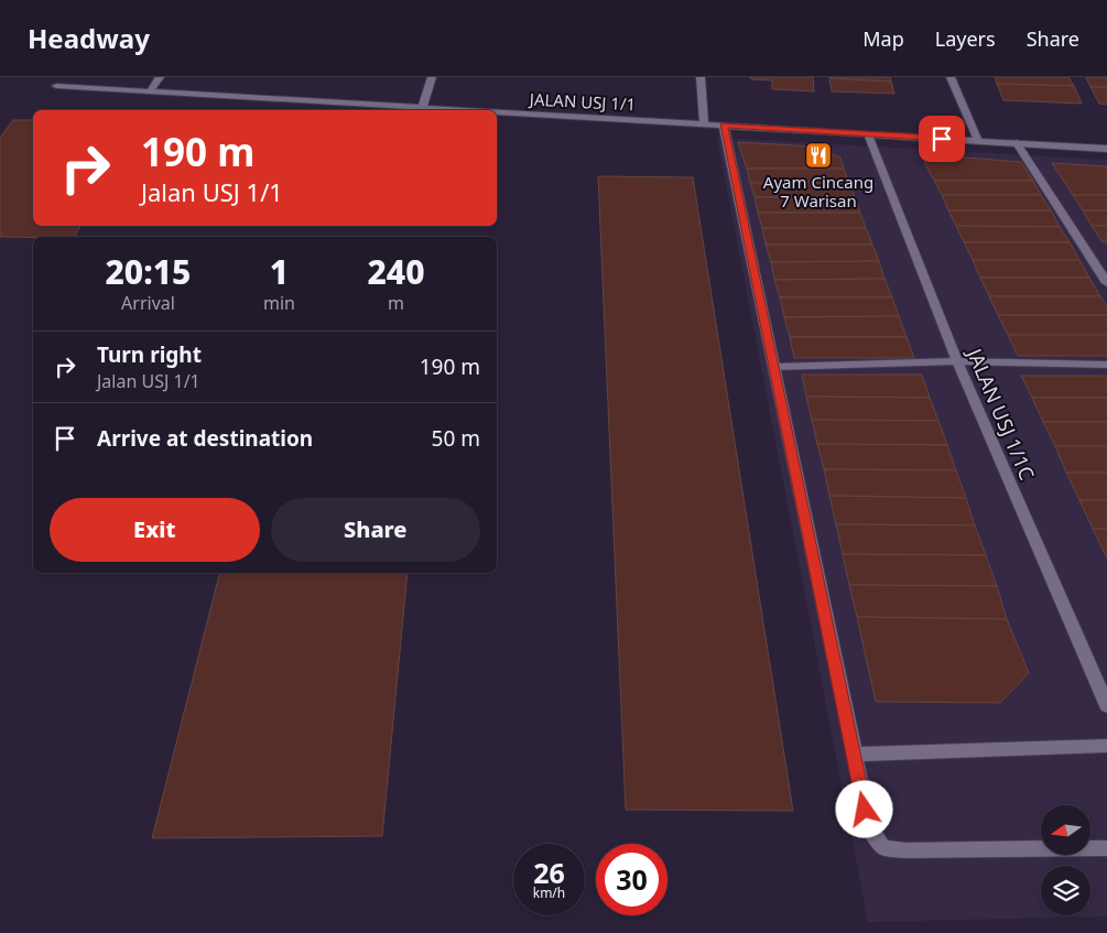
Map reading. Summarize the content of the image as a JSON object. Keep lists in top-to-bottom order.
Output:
{
  "streets": {
    "street": ["JALAN USJ 1/1", "JALAN USJ 1/1C"]
  },
  "crossings": [
    ["JALAN USJ 1/1", "JALAN USJ 1/1C"]
  ],
  "places": {
    "restaurant": ["Ayam Cincang 7 Warisan"]
  },
  "north": "left",
  "page": {
    "header": "Headway",
    "nav": ["Map", "Layers", "Share"],
    "turn": ["190 m", "Jalan USJ 1/1"],
    "eta": [
      "20:15",
      "Arrival",
      "1",
      "min",
      "240",
      "m"
    ],
    "list": [
      {
        "name": "Turn right",
        "note": "Jalan USJ 1/1",
        "value": "190 m"
      },
      {
        "name": "Arrive at destination",
        "value": "50 m"
      }
    ],
    "buttons": ["Exit", "Share"],
    "speed": "26 km/h",
    "limit": "30"
  }
}
